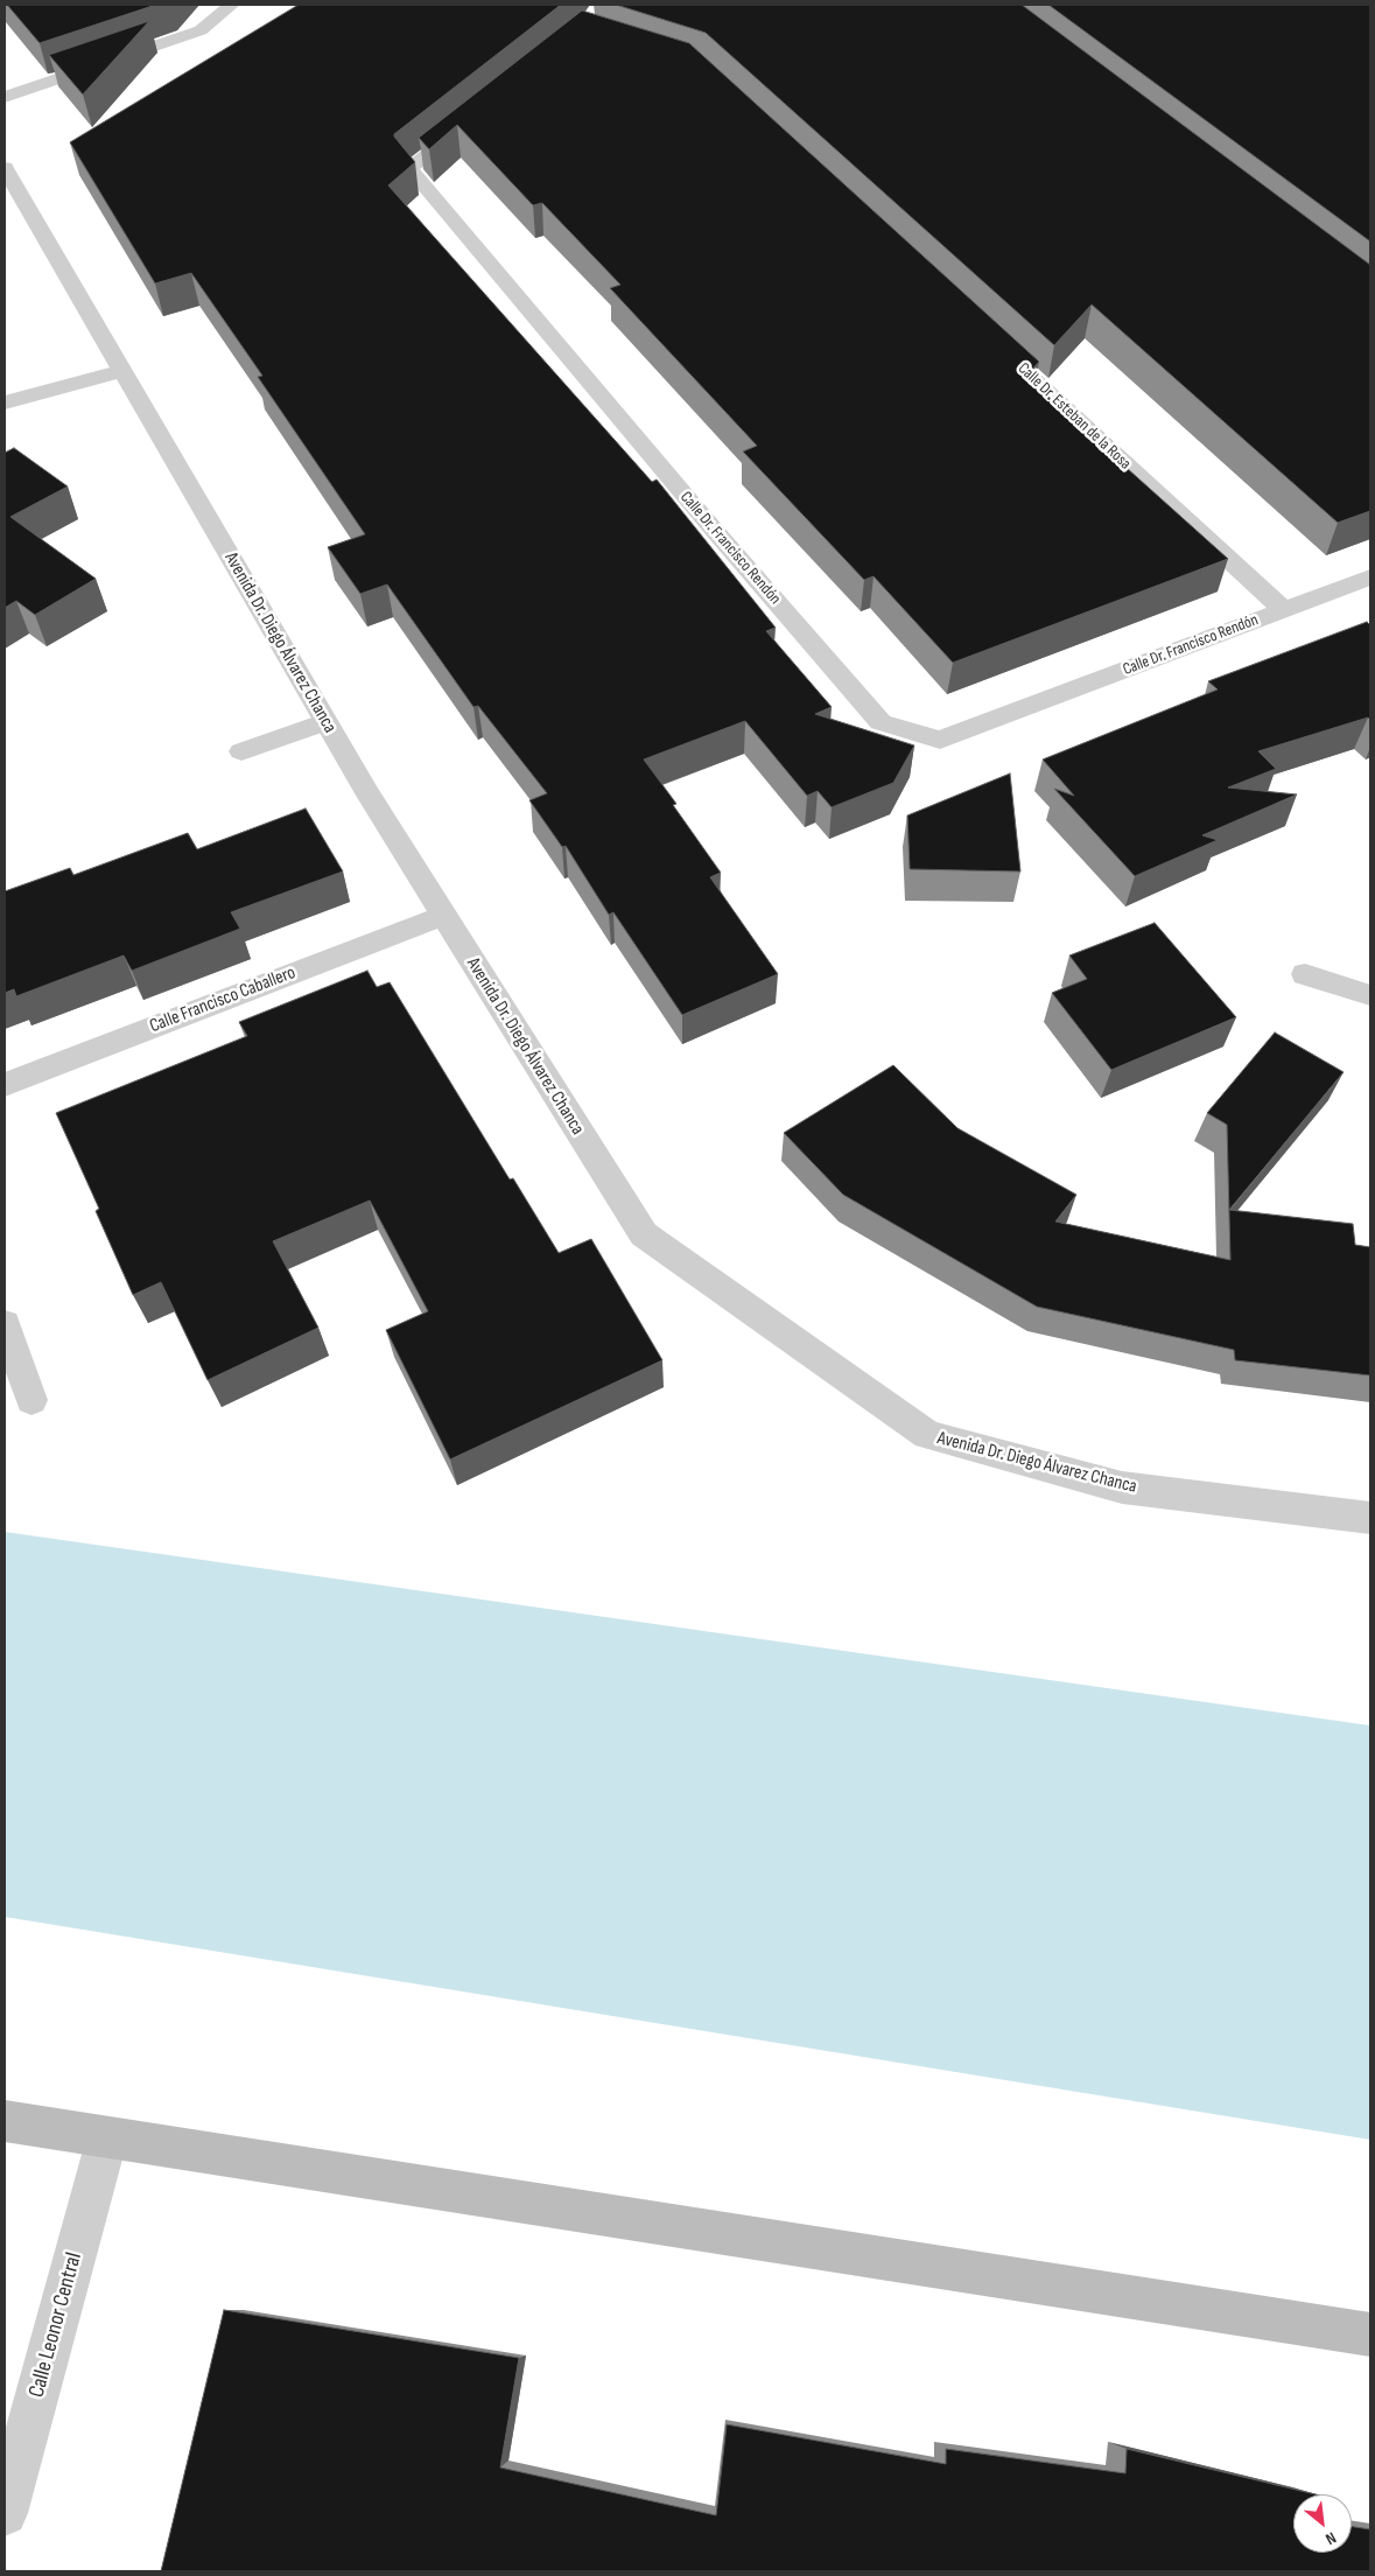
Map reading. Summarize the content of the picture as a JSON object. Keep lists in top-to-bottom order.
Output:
{
  "streets": {
    "street": [
      "Calle Dr. Esteban de la Rosa",
      "Calle Dr. Francisco Rendón",
      "Avenida Dr. Diego Álvarez Chanca",
      "Calle Francisco Caballero",
      "Calle Leonor Central"
    ]
  },
  "crossings": [
    ["Calle Dr. Esteban de la Rosa", "Calle Dr. Francisco Rendón"],
    ["Avenida Dr. Diego Álvarez Chanca", "Calle Francisco Caballero"]
  ],
  "north": "bottom right"
}
